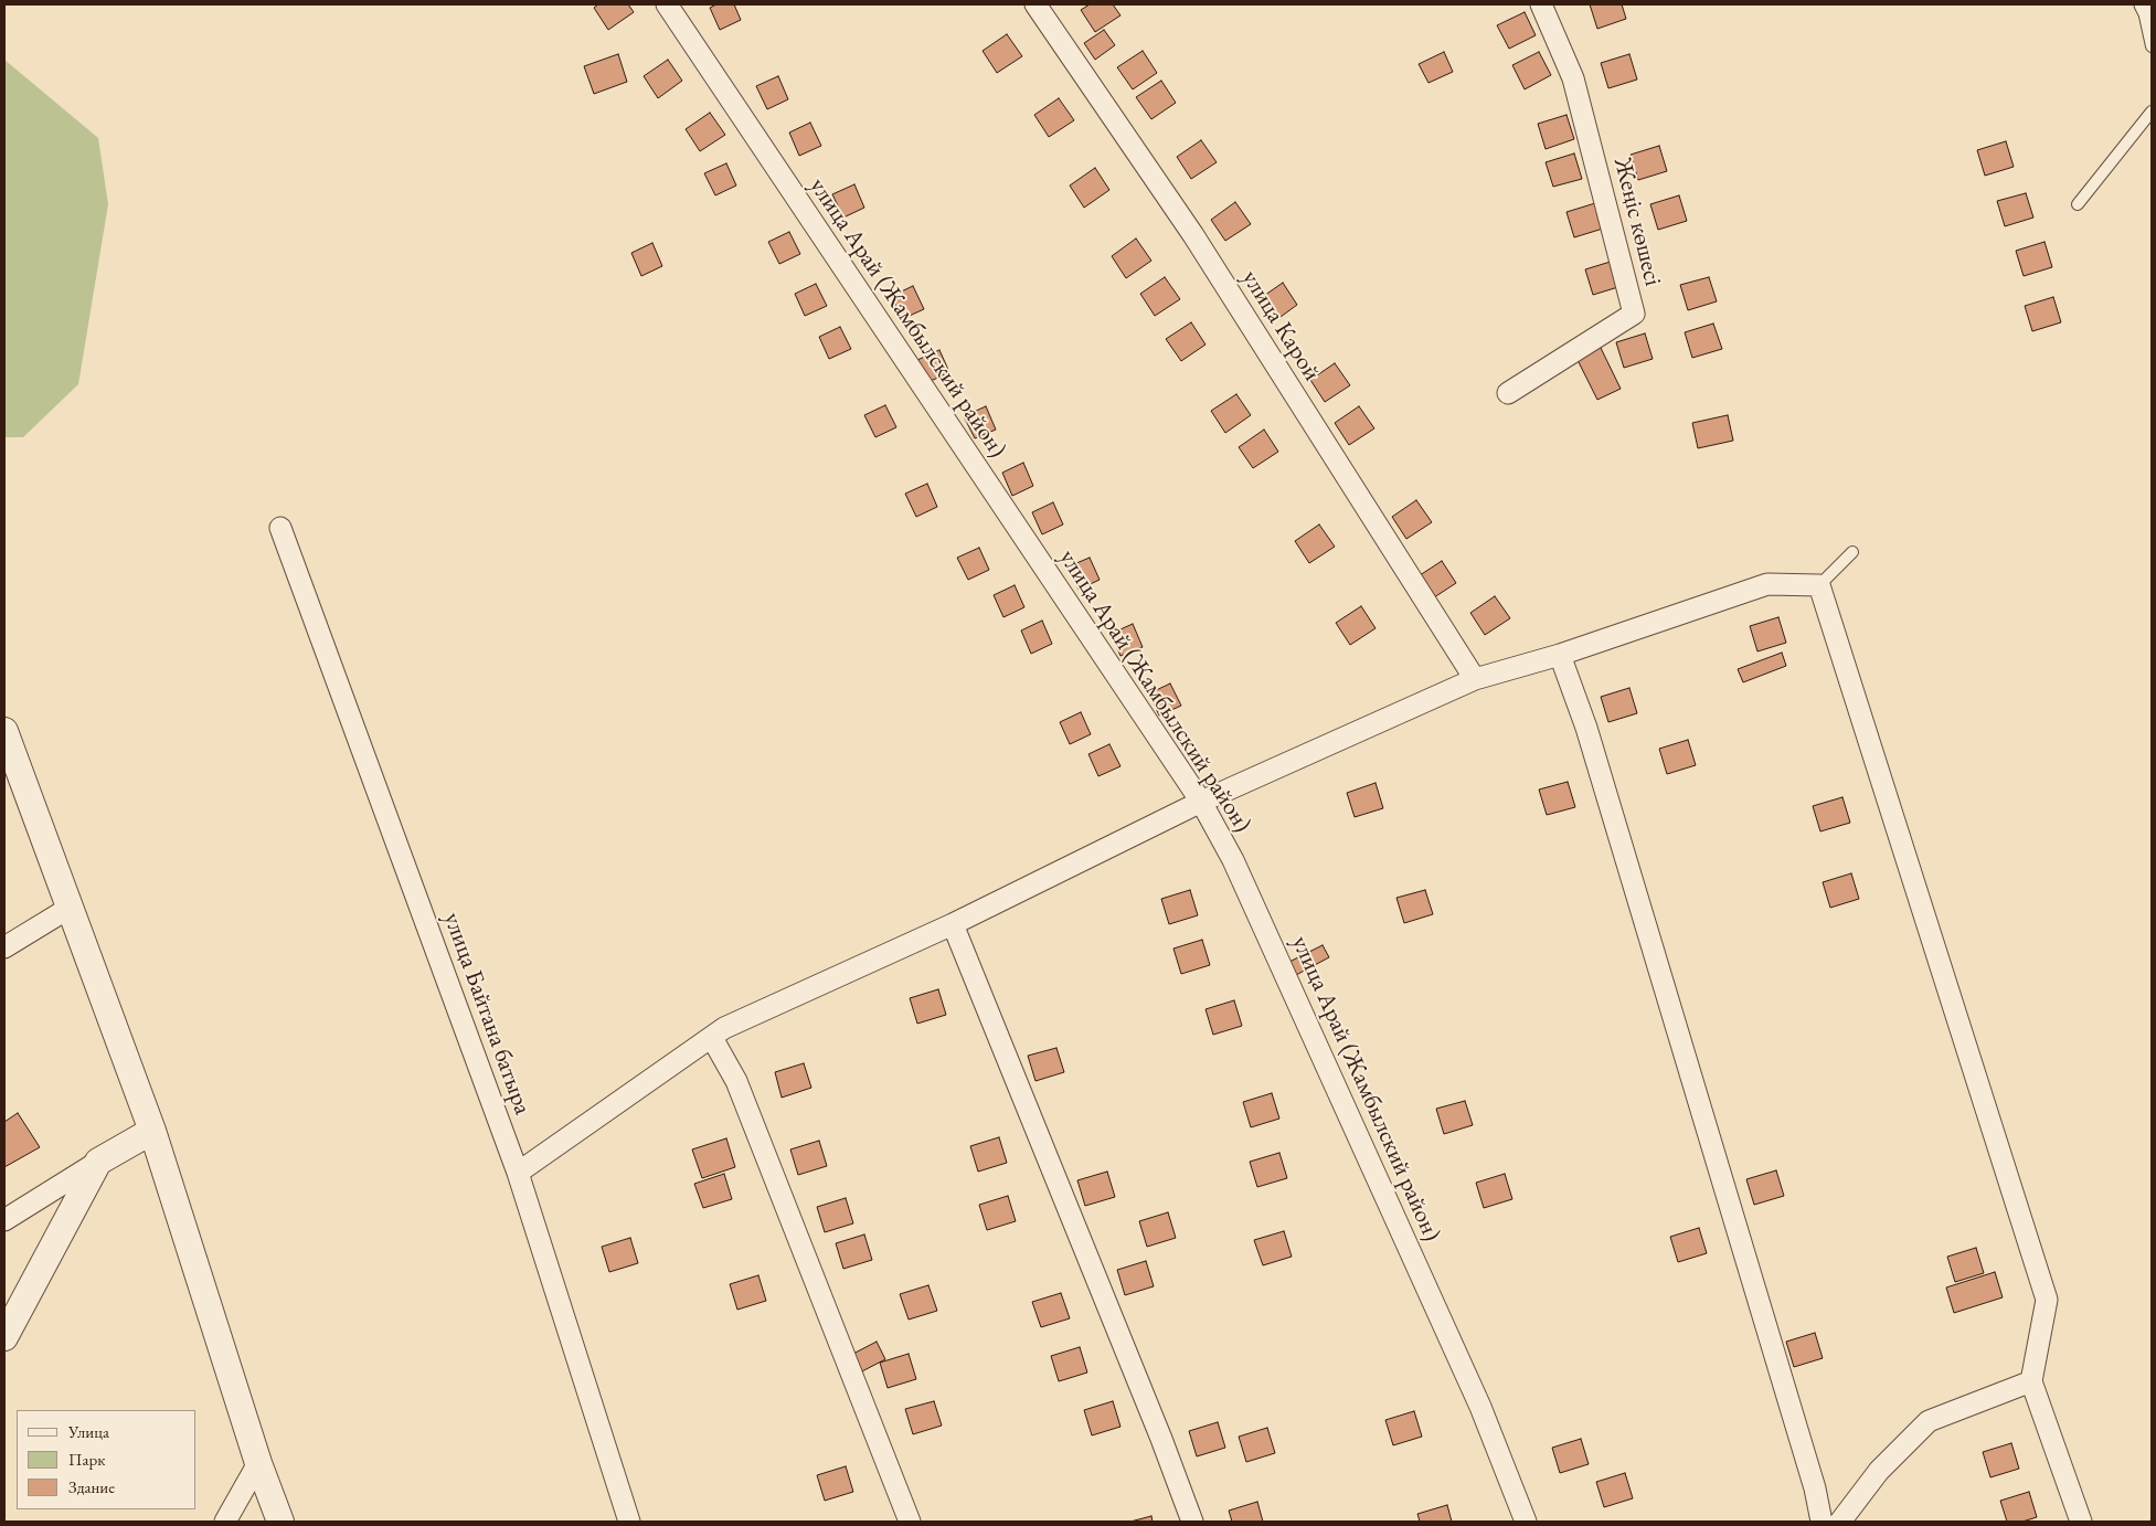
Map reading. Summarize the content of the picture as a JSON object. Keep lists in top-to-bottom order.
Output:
{
  "streets": {
    "street": [
      "Жеңіс көшесі",
      "улица Арай (Жамбылский район)",
      "улица Карой",
      "улица Байтана батыра"
    ]
  },
  "legend": ["Улица", "Парк", "Здание"]
}
